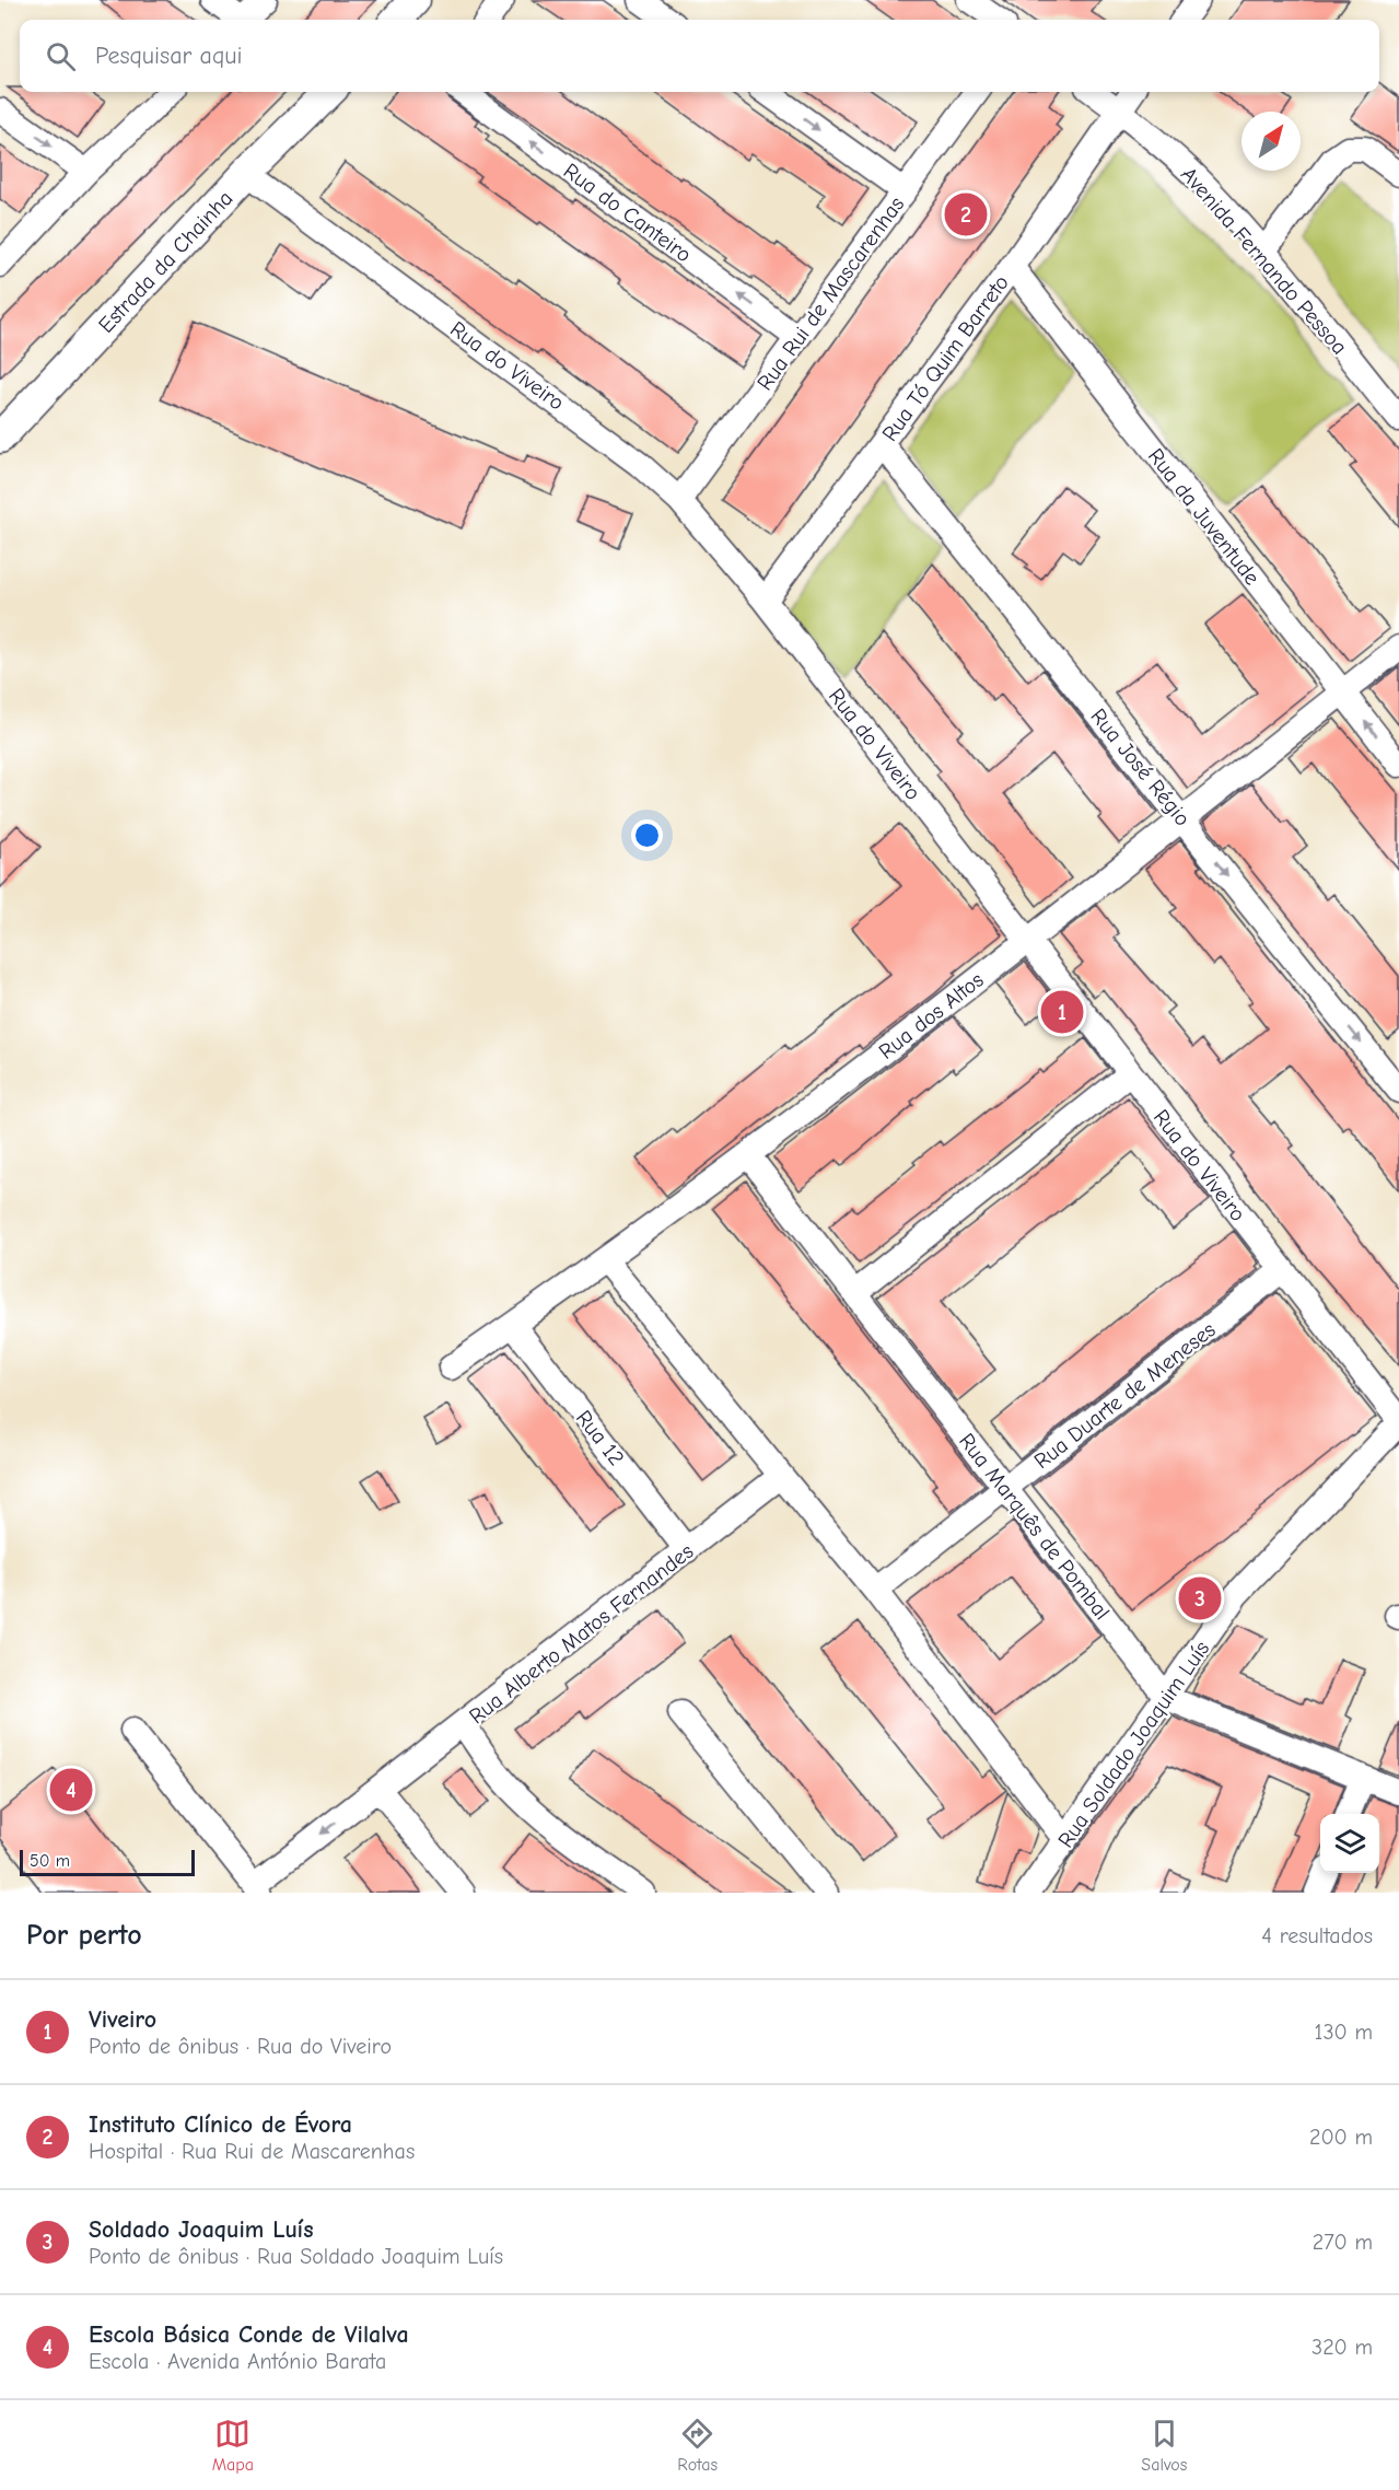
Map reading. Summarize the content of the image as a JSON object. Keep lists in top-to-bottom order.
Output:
{
  "streets": {
    "street": [
      "Rua do Canteiro",
      "Avenida Fernando Pessoa",
      "Estrada da Chainha",
      "Rua Rui de Mascarenhas",
      "Rua Tó Quim Barreto",
      "Rua do Viveiro",
      "Rua da Juventude",
      "Rua José Régio",
      "Rua dos Altos",
      "Rua Duarte de Meneses",
      "Rua 12",
      "Rua Marquês de Pombal",
      "Rua Alberto Matos Fernandes",
      "Rua Soldado Joaquim Luís"
    ]
  },
  "crossings": [
    ["Rua do Canteiro", "Rua Rui de Mascarenhas"],
    ["Avenida Fernando Pessoa", "Rua Tó Quim Barreto"],
    ["Estrada da Chainha", "Rua do Viveiro"],
    ["Rua Rui de Mascarenhas", "Rua do Viveiro"],
    ["Rua Tó Quim Barreto", "Rua do Viveiro"],
    ["Rua Tó Quim Barreto", "Rua da Juventude"],
    ["Rua Tó Quim Barreto", "Rua José Régio"],
    ["Rua do Viveiro", "Rua dos Altos"],
    ["Rua do Viveiro", "Rua Duarte de Meneses"],
    ["Rua do Viveiro", "Rua Soldado Joaquim Luís"],
    ["Rua da Juventude", "Rua dos Altos"],
    ["Rua José Régio", "Rua dos Altos"],
    ["Rua dos Altos", "Rua 12"],
    ["Rua dos Altos", "Rua Marquês de Pombal"],
    ["Rua Duarte de Meneses", "Rua Marquês de Pombal"],
    ["Rua 12", "Rua Alberto Matos Fernandes"],
    ["Rua Marquês de Pombal", "Rua Soldado Joaquim Luís"]
  ],
  "one_way": ["Rua José Régio"],
  "scale_bar": "50 m",
  "north": "top right",
  "page": {
    "search": "Pesquisar aqui",
    "pins": [
      "2",
      "1",
      "3",
      "4"
    ],
    "scale": "50 m",
    "heading": ["Por perto", "4 resultados"],
    "list": [
      {
        "mark": "1",
        "name": "Viveiro",
        "note": "Ponto de ônibus · Rua do Viveiro",
        "value": "130 m"
      },
      {
        "mark": "2",
        "name": "Instituto Clínico de Évora",
        "note": "Hospital · Rua Rui de Mascarenhas",
        "value": "200 m"
      },
      {
        "mark": "3",
        "name": "Soldado Joaquim Luís",
        "note": "Ponto de ônibus · Rua Soldado Joaquim Luís",
        "value": "270 m"
      },
      {
        "mark": "4",
        "name": "Escola Básica Conde de Vilalva",
        "note": "Escola · Avenida António Barata",
        "value": "320 m"
      }
    ],
    "nav": ["Mapa", "Rotas", "Salvos"]
  }
}
